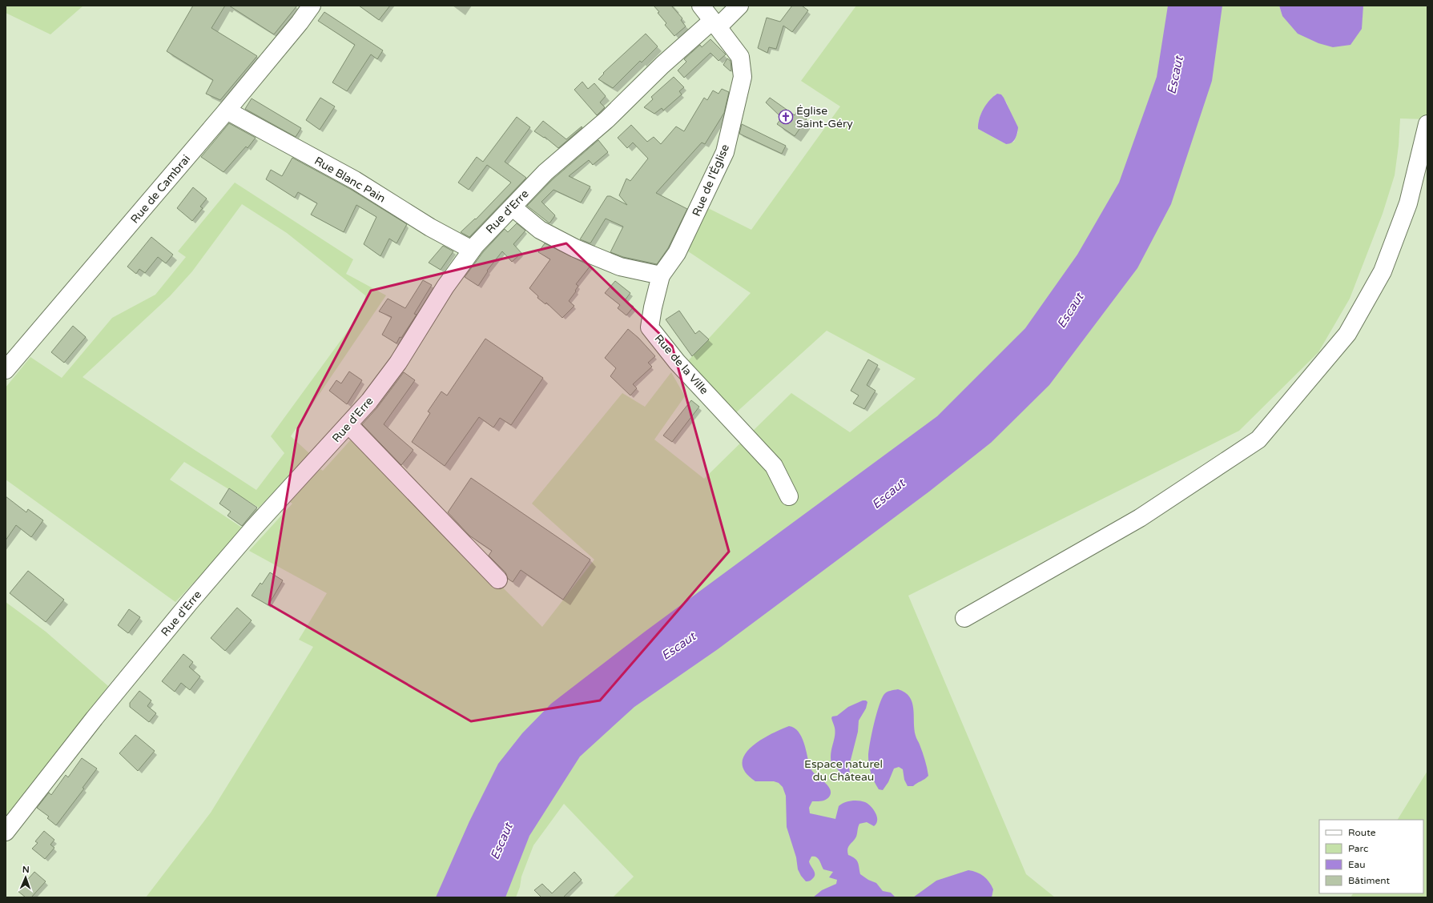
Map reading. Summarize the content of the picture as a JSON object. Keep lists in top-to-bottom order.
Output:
{
  "streets": {
    "street": [
      "Rue Blanc Pain",
      "Rue de l'Église",
      "Rue de Cambrai",
      "Rue d'Erre",
      "Rue de la Ville"
    ]
  },
  "crossings": [
    ["Rue Blanc Pain", "Rue de Cambrai"],
    ["Rue Blanc Pain", "Rue d'Erre"],
    ["Rue de l'Église", "Rue d'Erre"],
    ["Rue de l'Église", "Rue de la Ville"]
  ],
  "water": ["Escaut"],
  "parks": ["Espace naturel du Château"],
  "places": {
    "church": ["Église Saint-Géry"]
  },
  "legend": [
    "Route",
    "Parc",
    "Eau",
    "Bâtiment"
  ],
  "north": "top"
}
